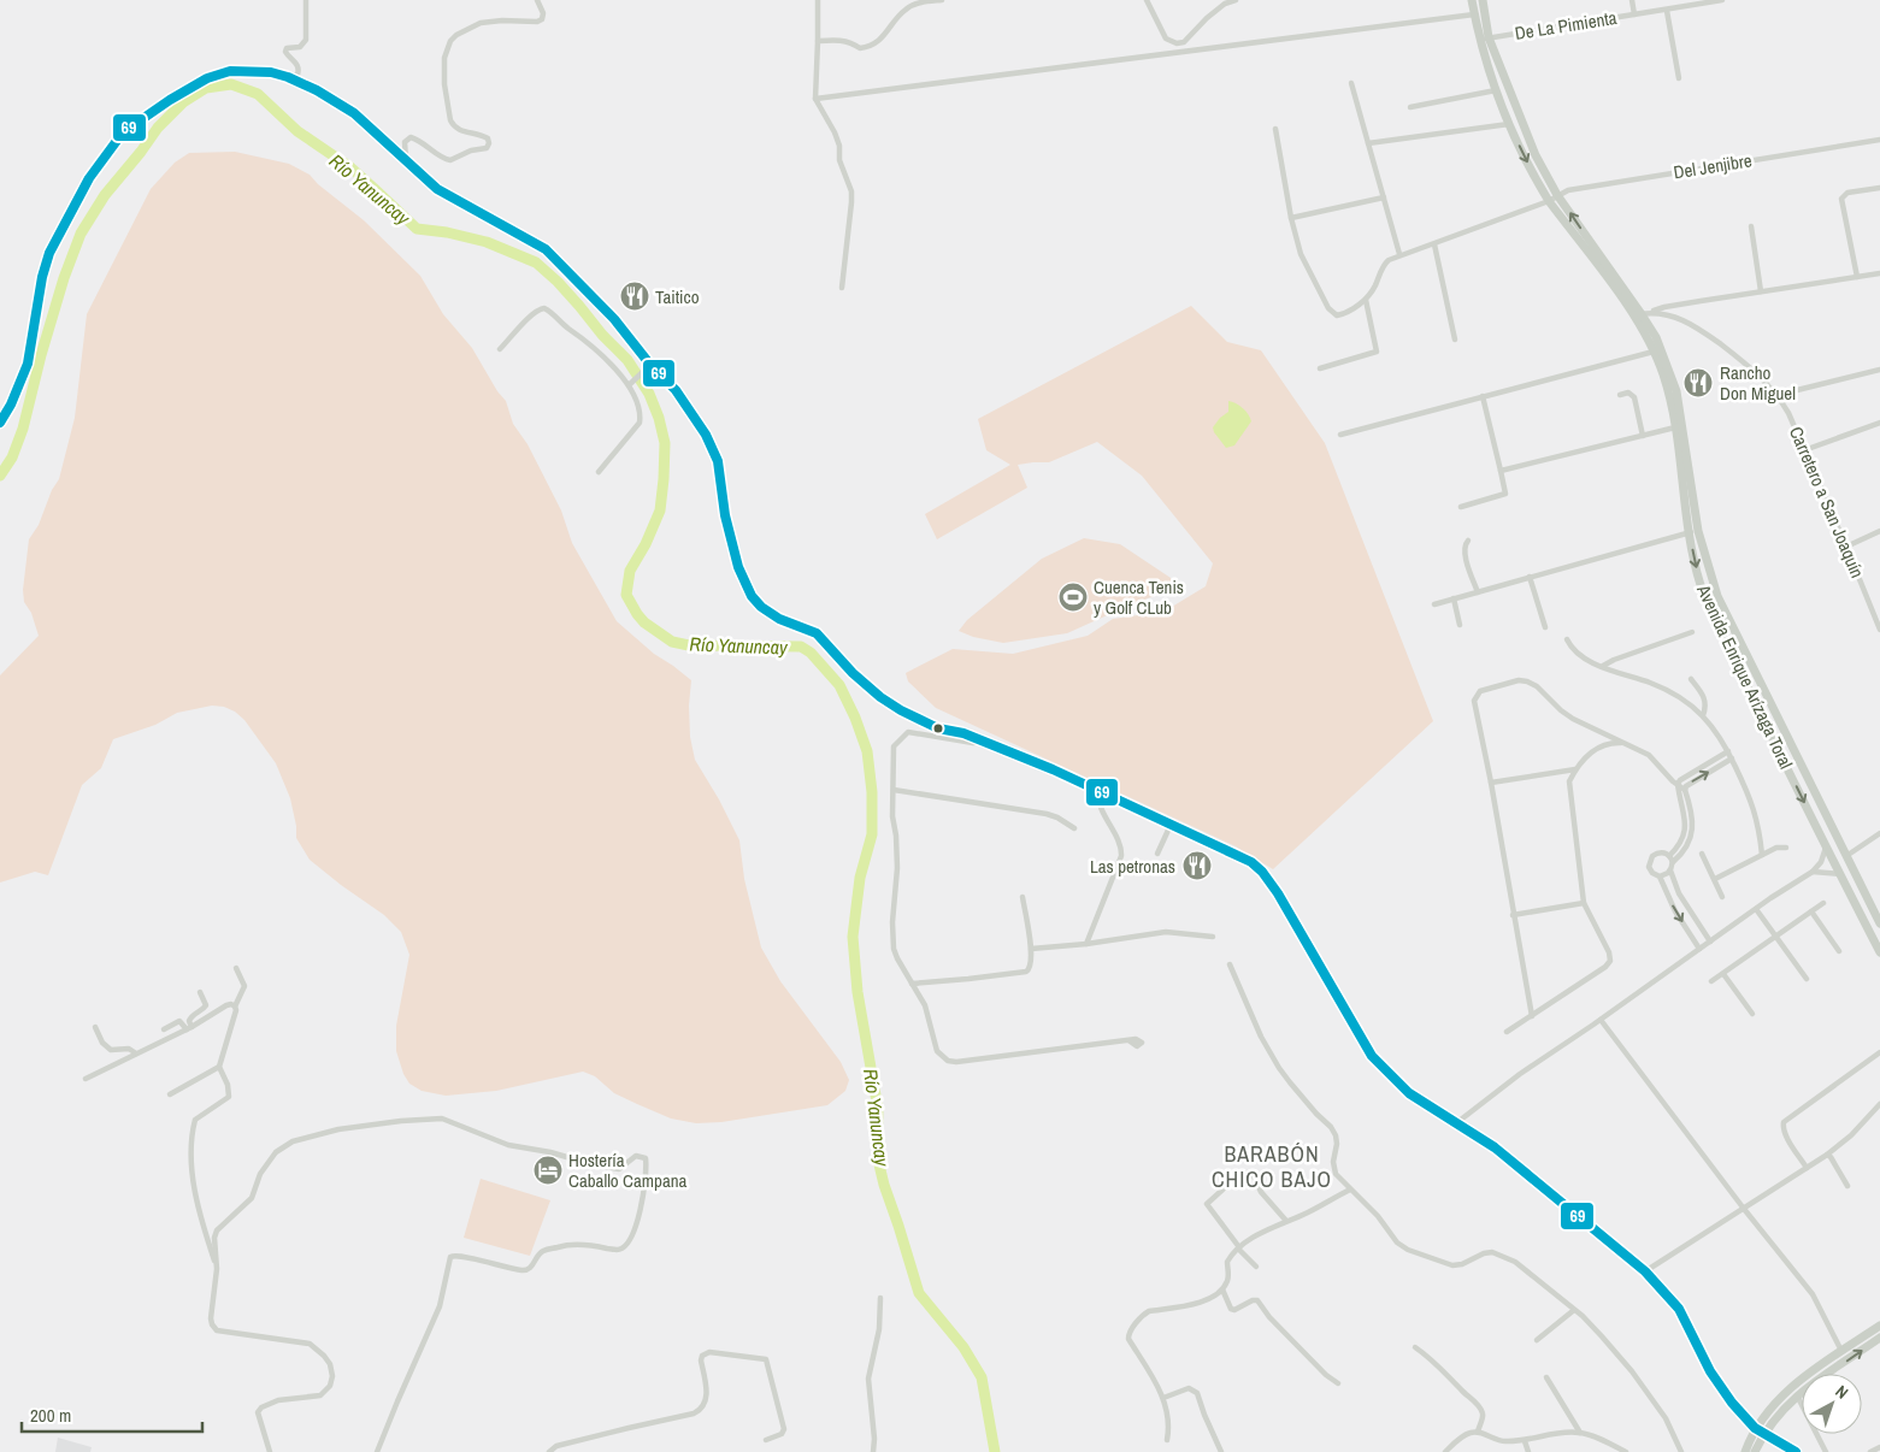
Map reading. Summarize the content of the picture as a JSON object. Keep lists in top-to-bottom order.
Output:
{
  "streets": {
    "main road": ["Avenida Enrique Arízaga Toral"],
    "street": ["De La Pimienta", "Del Jenjibre", "Carretero a San Joaquín"]
  },
  "crossings": [
    ["De La Pimienta", "Avenida Enrique Arízaga Toral"],
    ["Del Jenjibre", "Avenida Enrique Arízaga Toral"],
    ["Carretero a San Joaquín", "Avenida Enrique Arízaga Toral"]
  ],
  "districts": ["BARABÓN CHICO BAJO"],
  "water": ["Río Yanuncay"],
  "places": {
    "restaurant": ["Taitico", "Rancho Don Miguel", "Las petronas"],
    "sports": ["Cuenca Tenis y Golf CLub"],
    "hotel": ["Hostería Caballo Campana"]
  },
  "lines": ["transit line 69"],
  "scale_bar": "200 m",
  "north": "top right"
}
